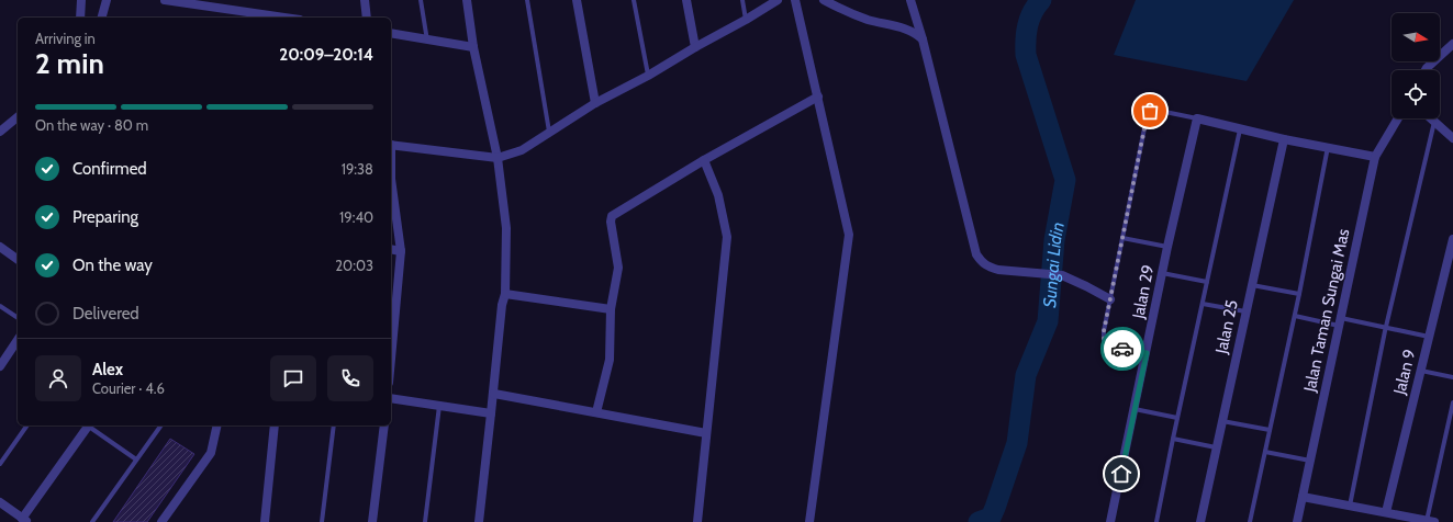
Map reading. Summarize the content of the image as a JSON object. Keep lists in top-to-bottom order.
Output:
{
  "streets": {
    "street": [
      "Jalan 29",
      "Jalan Taman Sungai Mas",
      "Jalan 25",
      "Jalan 9"
    ]
  },
  "water": ["Sungai Lidin"],
  "north": "right",
  "page": {
    "heading": ["2 min", "Arriving in", "20:09–20:14"],
    "panel": ["Alex", "Courier · 4.6"],
    "bar": "On the way · 80 m",
    "list": [
      ["Confirmed", "19:38"],
      ["Preparing", "19:40"],
      ["On the way", "20:03"],
      "Delivered"
    ]
  }
}
